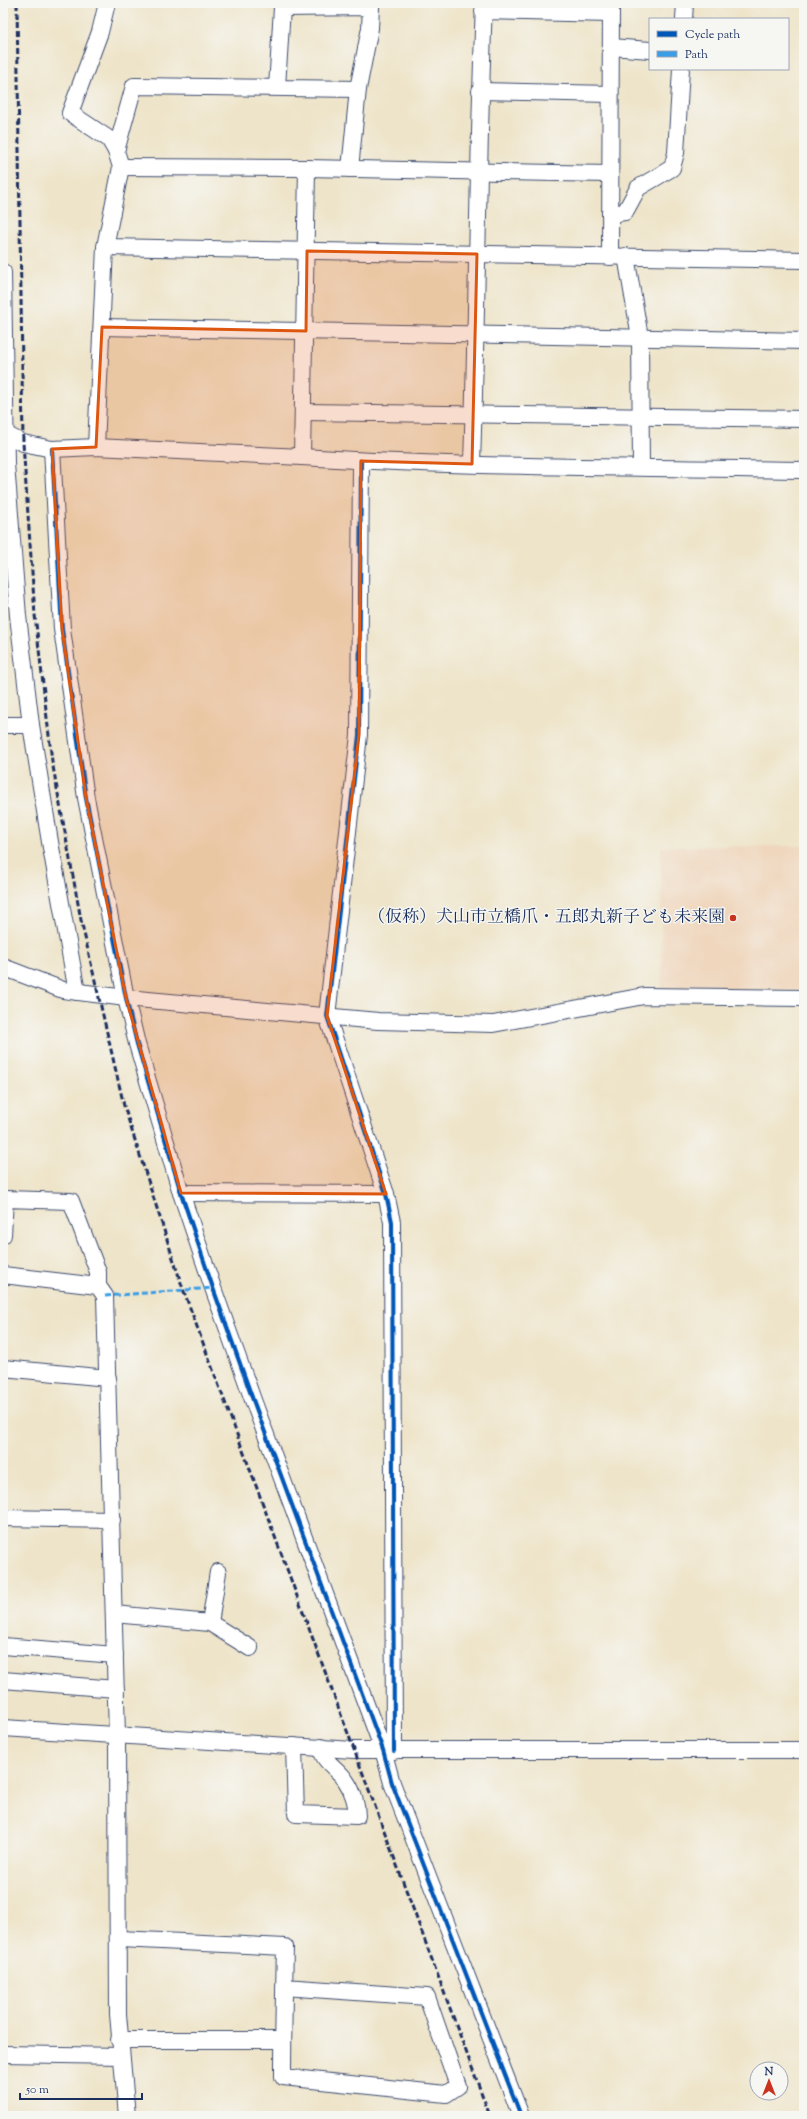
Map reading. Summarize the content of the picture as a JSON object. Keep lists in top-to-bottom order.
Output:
{
  "places": ["（仮称）犬山市立橋爪・五郎丸新子ども未来園"],
  "legend": ["Cycle path", "Path"],
  "scale_bar": "50 m",
  "north": "top"
}
